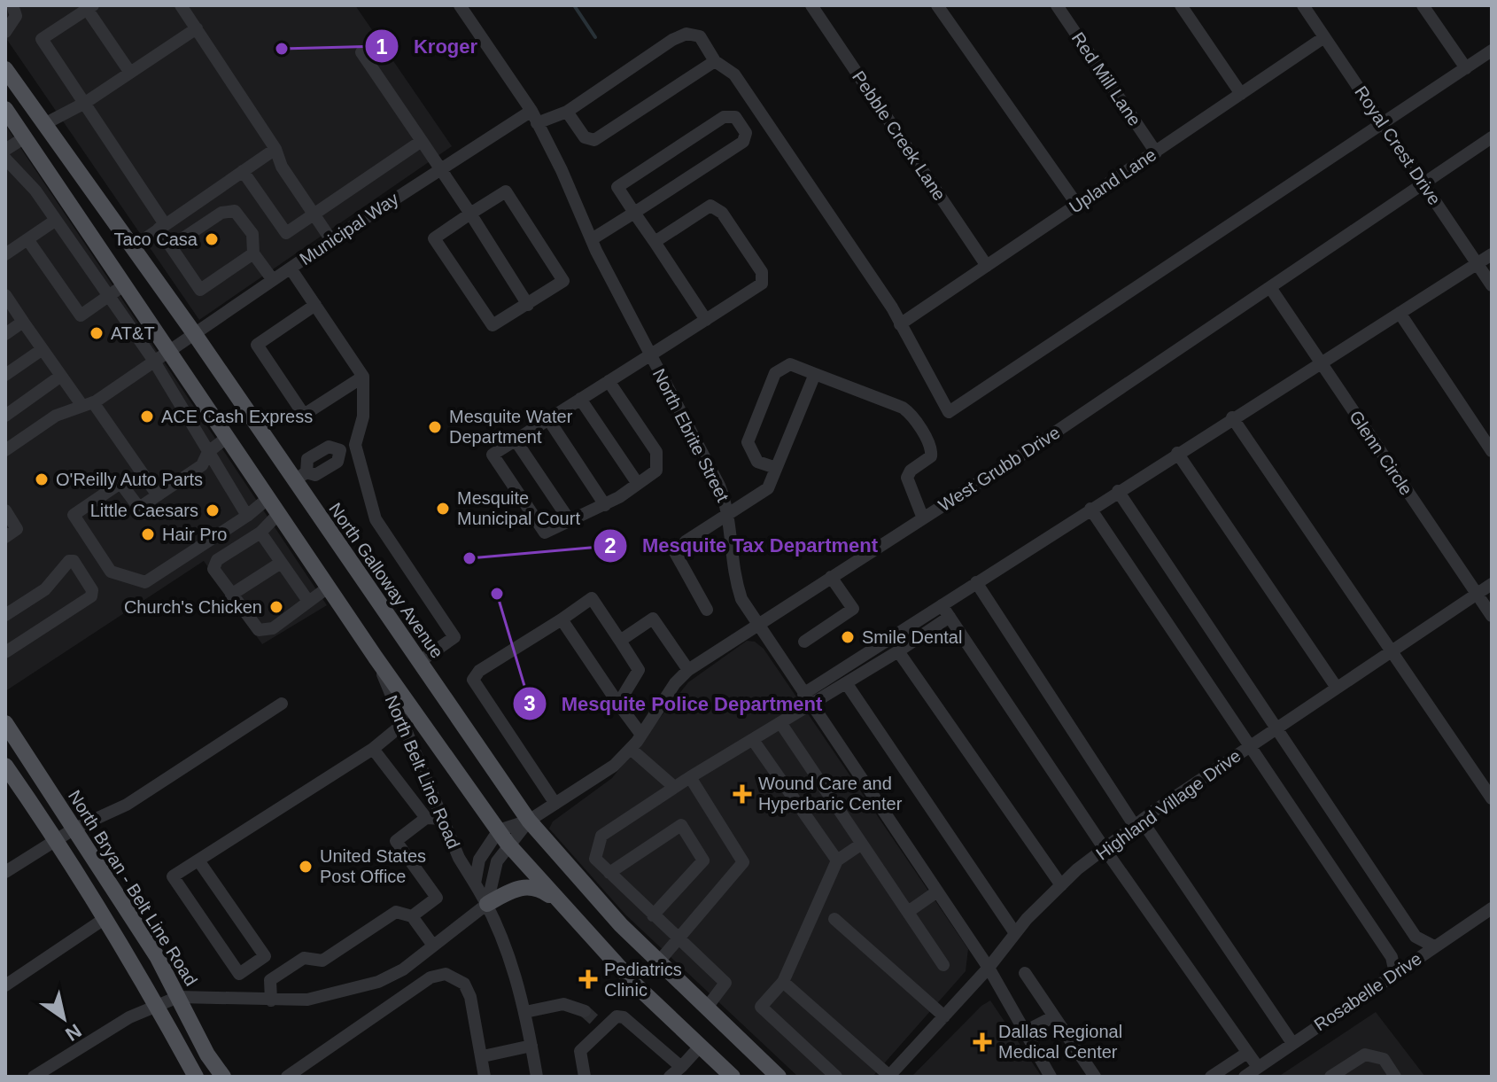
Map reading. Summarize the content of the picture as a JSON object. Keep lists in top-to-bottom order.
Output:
{
  "streets": {
    "main road": ["North Galloway Avenue", "North Bryan - Belt Line Road"],
    "street": [
      "Red Mill Lane",
      "Pebble Creek Lane",
      "Royal Crest Drive",
      "Upland Lane",
      "Municipal Way",
      "North Ebrite Street",
      "Glenn Circle",
      "West Grubb Drive",
      "North Belt Line Road",
      "Highland Village Drive",
      "Rosabelle Drive"
    ]
  },
  "crossings": [
    ["Red Mill Lane", "Upland Lane"],
    ["Pebble Creek Lane", "Upland Lane"],
    ["Royal Crest Drive", "Upland Lane"],
    ["Royal Crest Drive", "Municipal Way"],
    ["Royal Crest Drive", "West Grubb Drive"],
    ["Upland Lane", "Municipal Way"],
    ["Municipal Way", "North Ebrite Street"],
    ["Municipal Way", "North Galloway Avenue"],
    ["North Ebrite Street", "West Grubb Drive"],
    ["North Ebrite Street", "Highland Village Drive"],
    ["Glenn Circle", "West Grubb Drive"],
    ["Glenn Circle", "Highland Village Drive"],
    ["West Grubb Drive", "North Galloway Avenue"]
  ],
  "places": {
    "other": [
      "Kroger",
      "Taco Casa",
      "AT&T",
      "ACE Cash Express",
      "Mesquite Water Department",
      "O'Reilly Auto Parts",
      "Mesquite Municipal Court",
      "Little Caesars",
      "Hair Pro",
      "Mesquite Tax Department",
      "Mesquite Police Department",
      "Church's Chicken",
      "Smile Dental",
      "United States Post Office"
    ],
    "health": ["Wound Care and Hyperbaric Center", "Pediatrics Clinic", "Dallas Regional Medical Center"]
  },
  "north": "bottom right"
}
